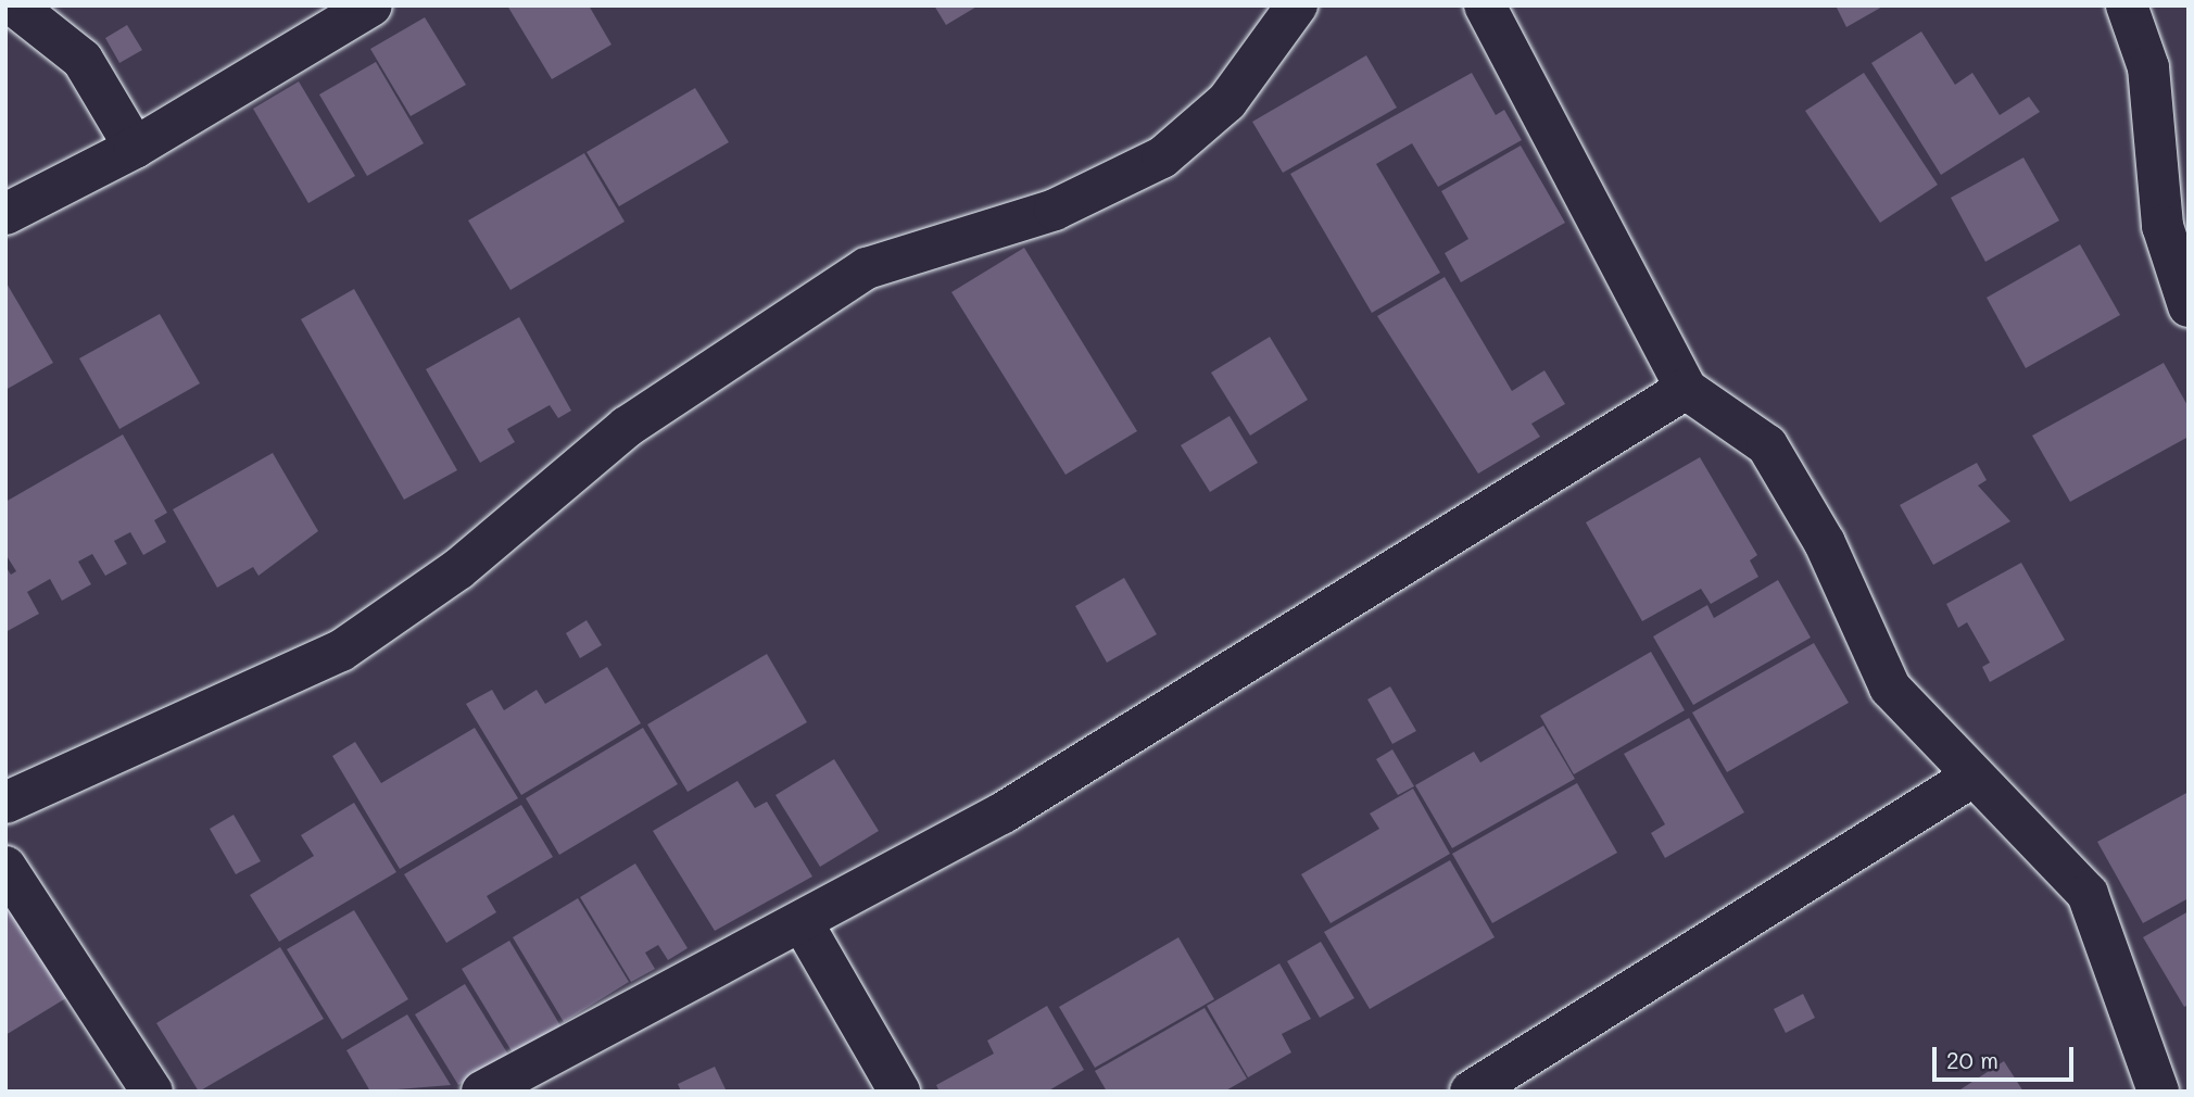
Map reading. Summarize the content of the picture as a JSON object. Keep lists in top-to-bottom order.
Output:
{
  "scale_bar": "20 m"
}
